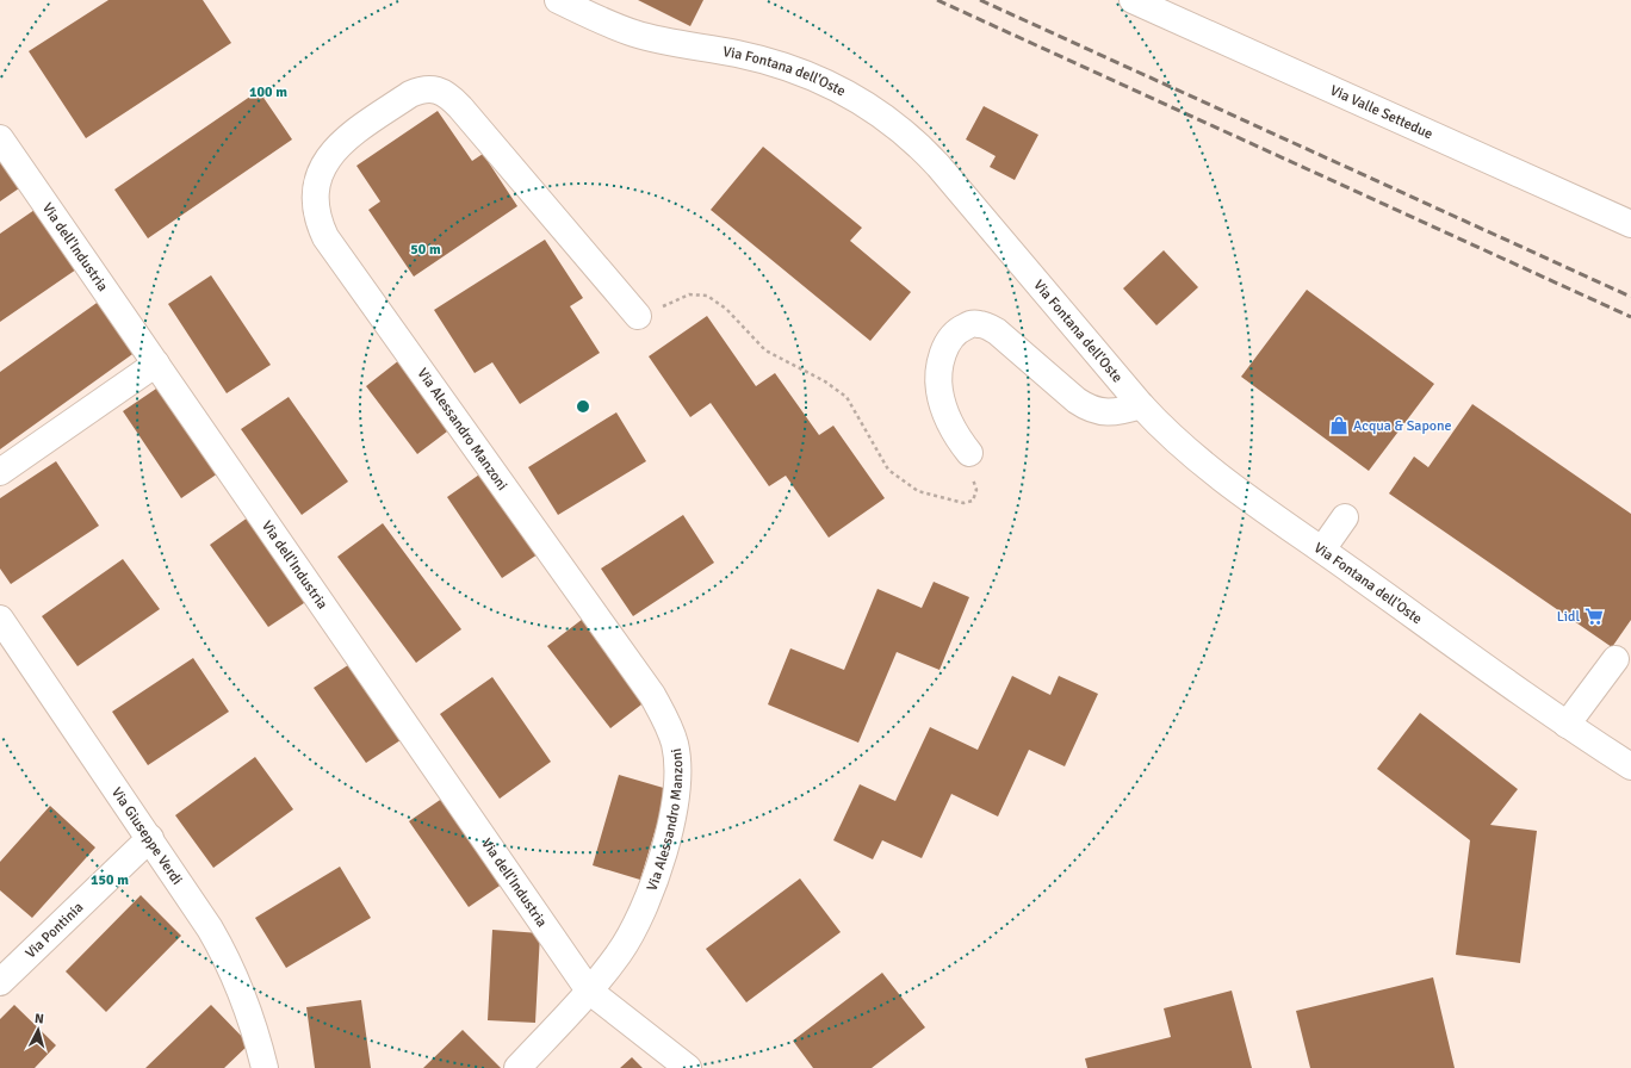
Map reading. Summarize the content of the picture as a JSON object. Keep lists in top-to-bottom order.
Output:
{
  "streets": {
    "street": [
      "Via Fontana dell'Oste",
      "Via Valle Settedue",
      "Via dell'Industria",
      "Via Alessandro Manzoni",
      "Via Giuseppe Verdi",
      "Via Pontinia"
    ]
  },
  "crossings": [
    ["Via dell'Industria", "Via Alessandro Manzoni"],
    ["Via Giuseppe Verdi", "Via Pontinia"]
  ],
  "places": {
    "shop": ["Acqua & Sapone"],
    "supermarket": ["Lidl"]
  },
  "north": "top",
  "rings": ["100 m", "50 m", "150 m"]
}
